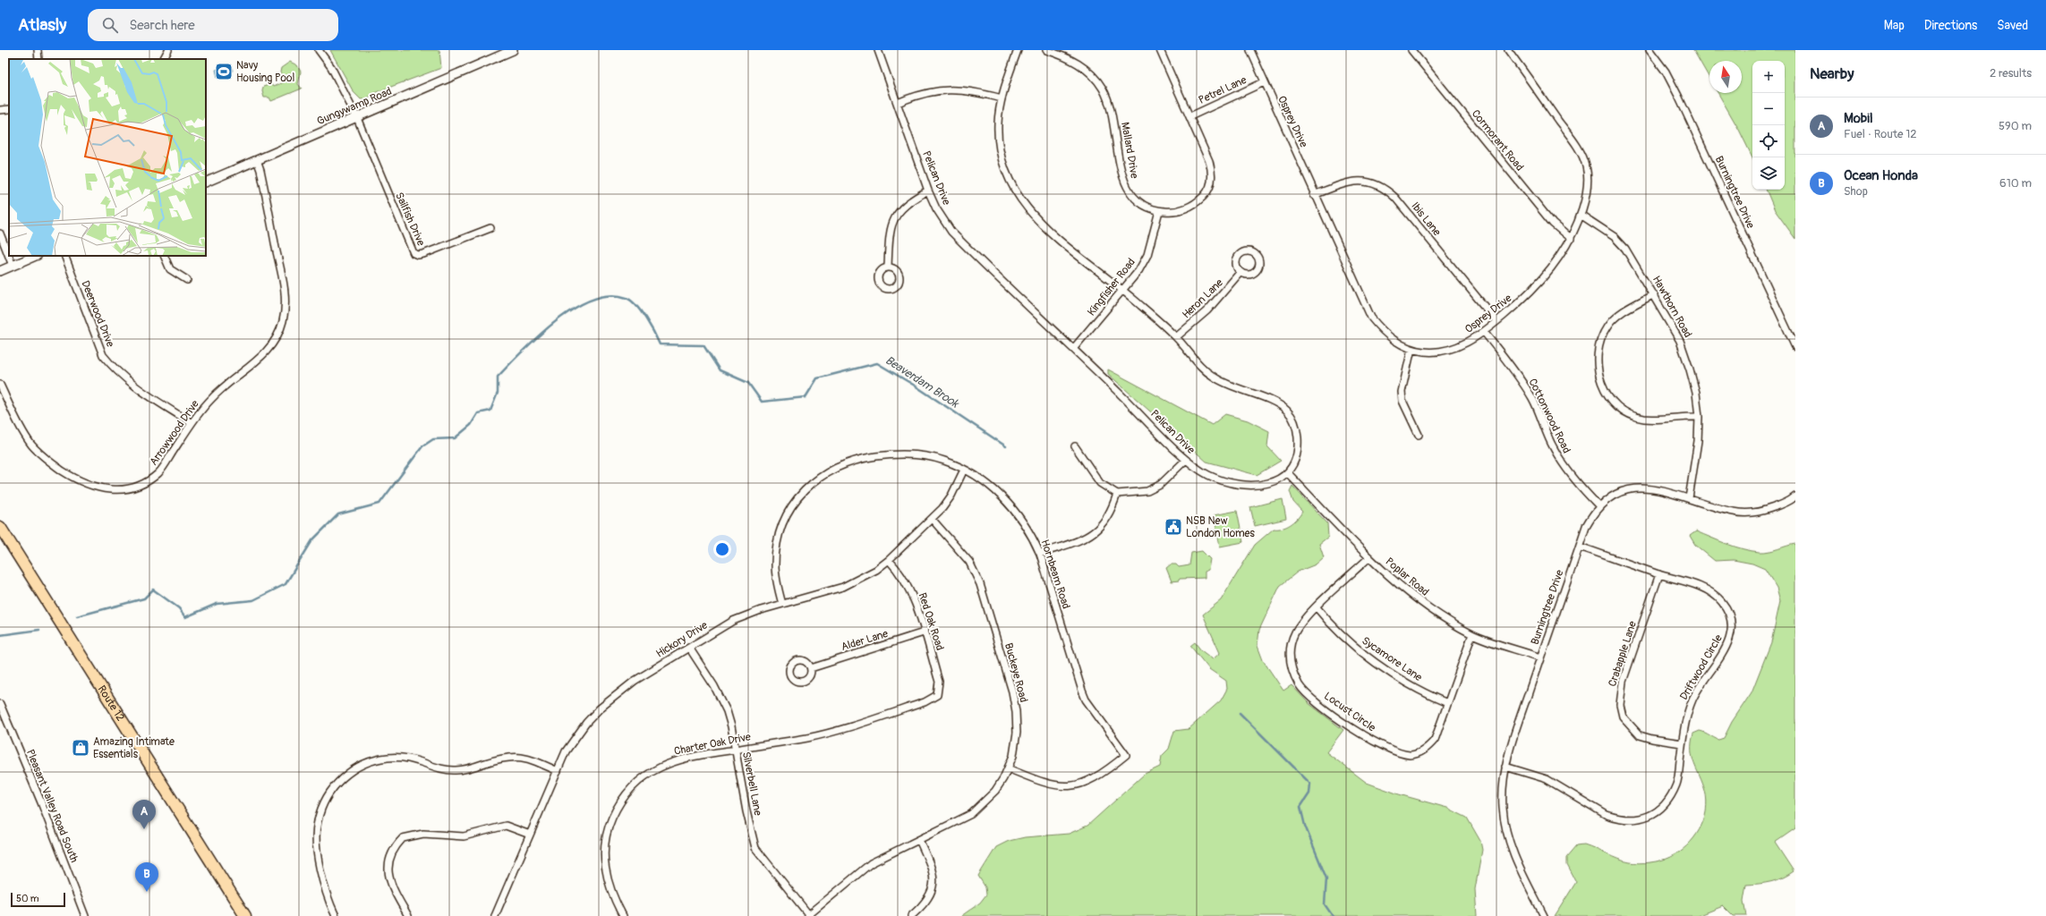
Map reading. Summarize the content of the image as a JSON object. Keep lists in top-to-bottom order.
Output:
{
  "streets": {
    "highway": ["Route 12"],
    "street": [
      "Petrel Lane",
      "Gungywamp Road",
      "Osprey Drive",
      "Cormorant Road",
      "Mallard Drive",
      "Pelican Drive",
      "Burningtree Drive",
      "Sailfish Drive",
      "Ibis Lane",
      "Kingfisher Road",
      "Heron Lane",
      "Hawthorn Road",
      "Deerwood Drive",
      "Cottonwood Road",
      "Arrowwood Drive",
      "Hornbeam Road",
      "Poplar Road",
      "Red Oak Road",
      "Hickory Drive",
      "Alder Lane",
      "Crabapple Lane",
      "Sycamore Lane",
      "Driftwood Circle",
      "Buckeye Road",
      "Locust Circle",
      "Charter Oak Drive",
      "Silverbell Lane",
      "Pleasant Valley Road South"
    ]
  },
  "crossings": [
    ["Petrel Lane", "Osprey Drive"],
    ["Petrel Lane", "Mallard Drive"],
    ["Gungywamp Road", "Sailfish Drive"],
    ["Gungywamp Road", "Arrowwood Drive"],
    ["Osprey Drive", "Cormorant Road"],
    ["Osprey Drive", "Ibis Lane"],
    ["Osprey Drive", "Hawthorn Road"],
    ["Osprey Drive", "Cottonwood Road"],
    ["Mallard Drive", "Kingfisher Road"],
    ["Pelican Drive", "Kingfisher Road"],
    ["Pelican Drive", "Poplar Road"],
    ["Burningtree Drive", "Hawthorn Road"],
    ["Burningtree Drive", "Cottonwood Road"],
    ["Burningtree Drive", "Poplar Road"],
    ["Burningtree Drive", "Driftwood Circle"],
    ["Deerwood Drive", "Arrowwood Drive"],
    ["Hornbeam Road", "Hickory Drive"],
    ["Hornbeam Road", "Buckeye Road"],
    ["Poplar Road", "Locust Circle"],
    ["Red Oak Road", "Hickory Drive"],
    ["Red Oak Road", "Alder Lane"],
    ["Red Oak Road", "Charter Oak Drive"],
    ["Hickory Drive", "Buckeye Road"],
    ["Hickory Drive", "Silverbell Lane"],
    ["Crabapple Lane", "Driftwood Circle"],
    ["Sycamore Lane", "Locust Circle"],
    ["Buckeye Road", "Silverbell Lane"],
    ["Charter Oak Drive", "Silverbell Lane"]
  ],
  "water": ["Beaverdam Brook"],
  "places": {
    "sports": ["Navy Housing Pool"],
    "public building": ["NSB New London Homes"],
    "shop": ["Amazing Intimate Essentials"]
  },
  "scale_bar": "50 m",
  "north": "top",
  "page": {
    "header": "Atlasly",
    "search": "Search here",
    "nav": ["Map", "Directions", "Saved"],
    "heading": ["Nearby", "2 results"],
    "map_buttons": ["+", "−"],
    "list": [
      {
        "mark": "A",
        "name": "Mobil",
        "note": "Fuel · Route 12",
        "value": "590 m"
      },
      {
        "mark": "B",
        "name": "Ocean Honda",
        "note": "Shop",
        "value": "610 m"
      }
    ],
    "pins": ["A", "B"],
    "scale": "50 m"
  }
}
